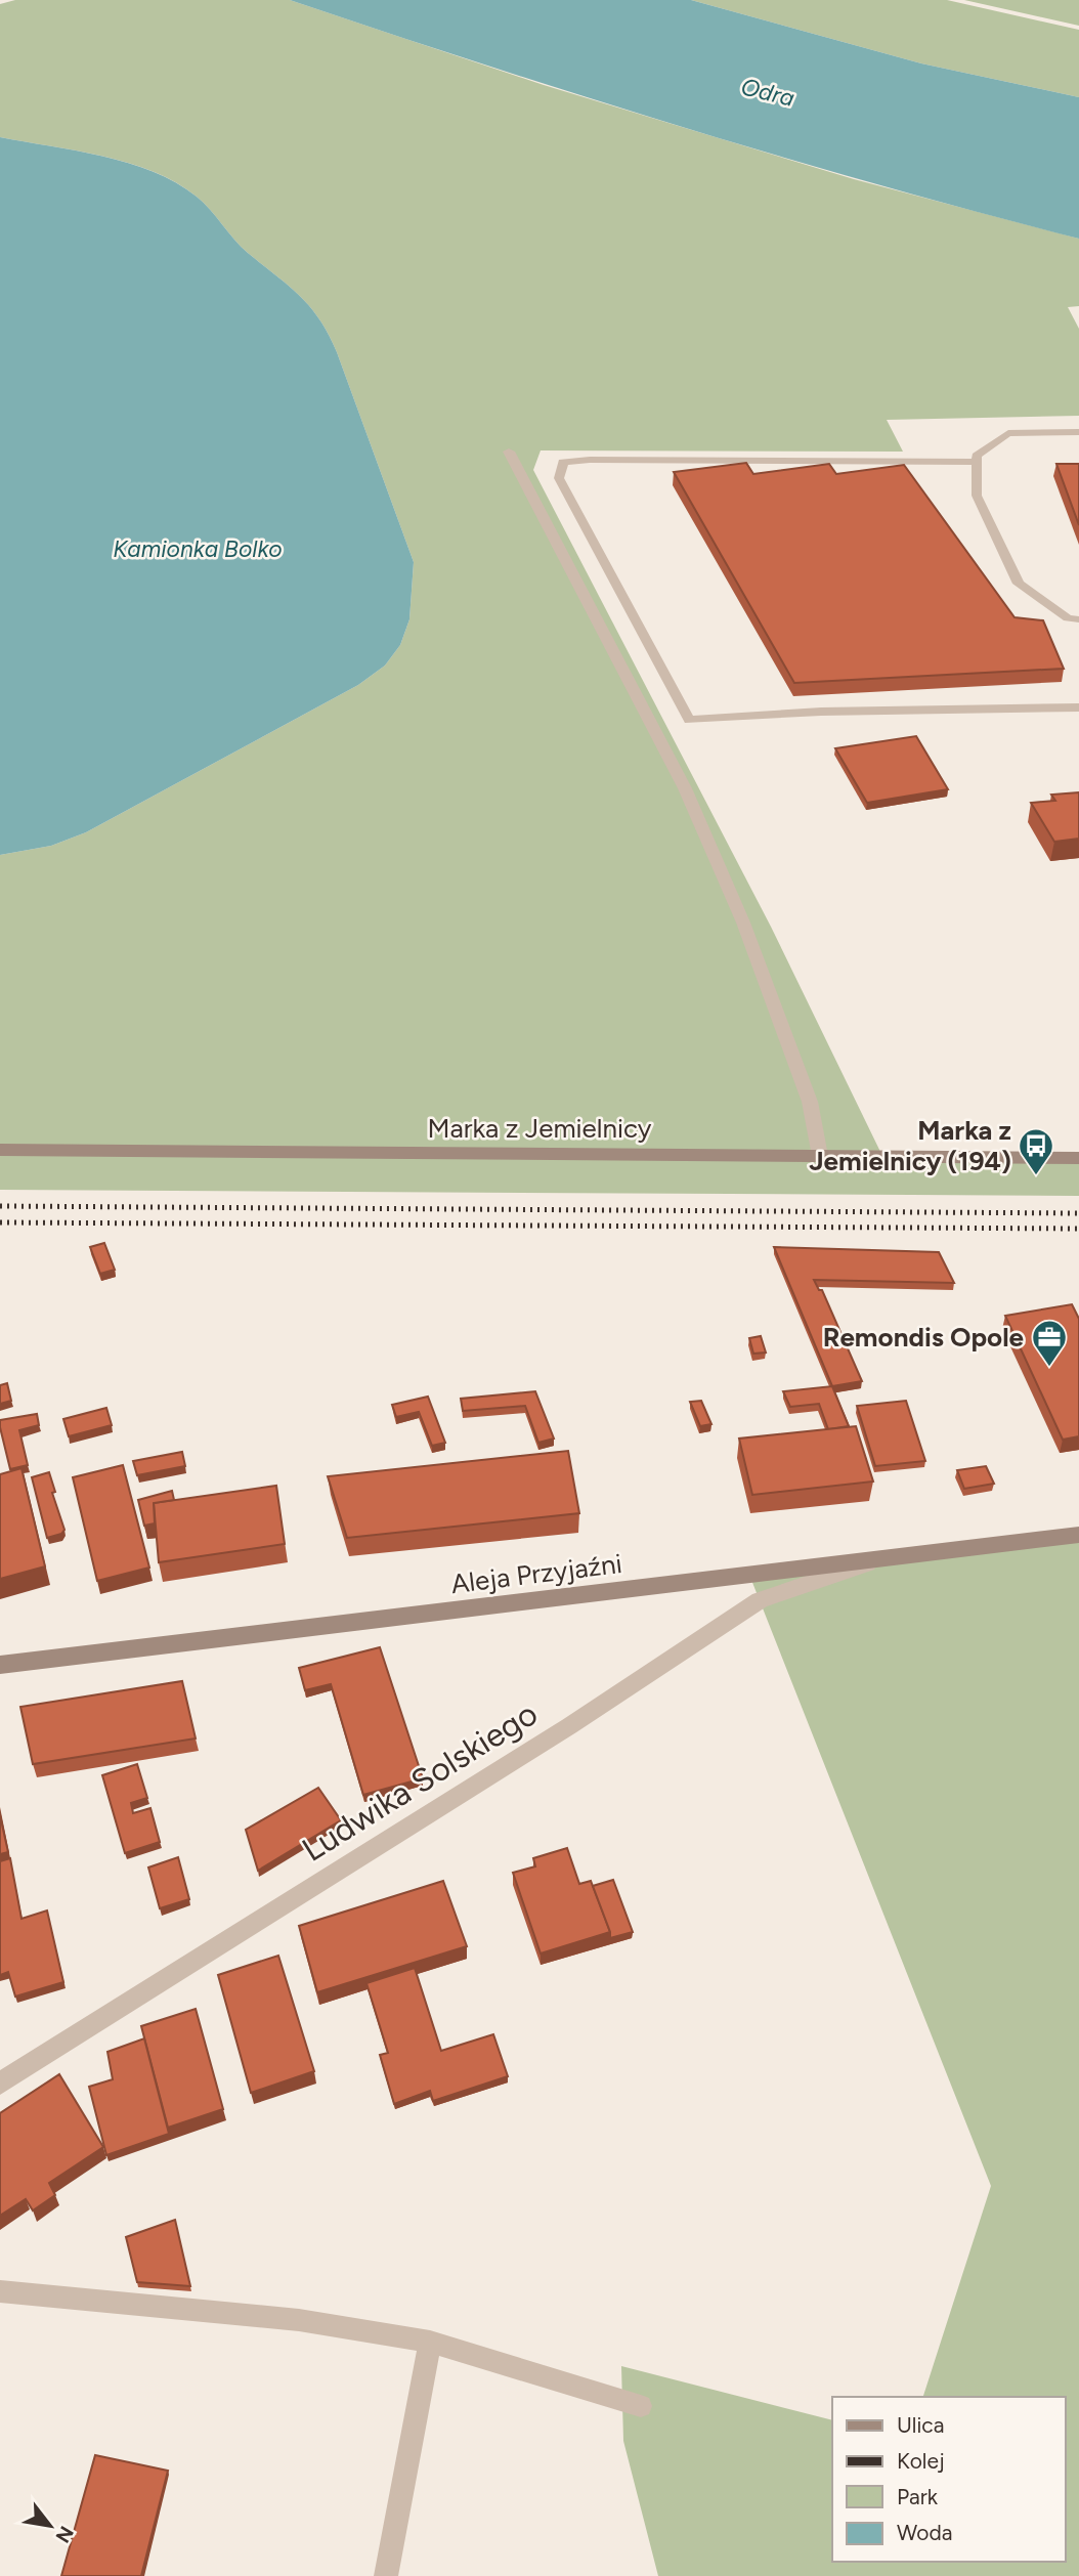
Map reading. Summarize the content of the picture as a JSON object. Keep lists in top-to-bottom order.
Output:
{
  "streets": {
    "main road": ["Marka z Jemielnicy", "Aleja Przyjaźni"],
    "street": ["Ludwika Solskiego"]
  },
  "crossings": [
    ["Aleja Przyjaźni", "Ludwika Solskiego"]
  ],
  "water": ["Odra", "Kamionka Bolko"],
  "places": {
    "bus stop": ["Marka z Jemielnicy (194)"],
    "office": ["Remondis Opole"]
  },
  "legend": [
    "Ulica",
    "Kolej",
    "Park",
    "Woda"
  ],
  "north": "bottom right"
}
